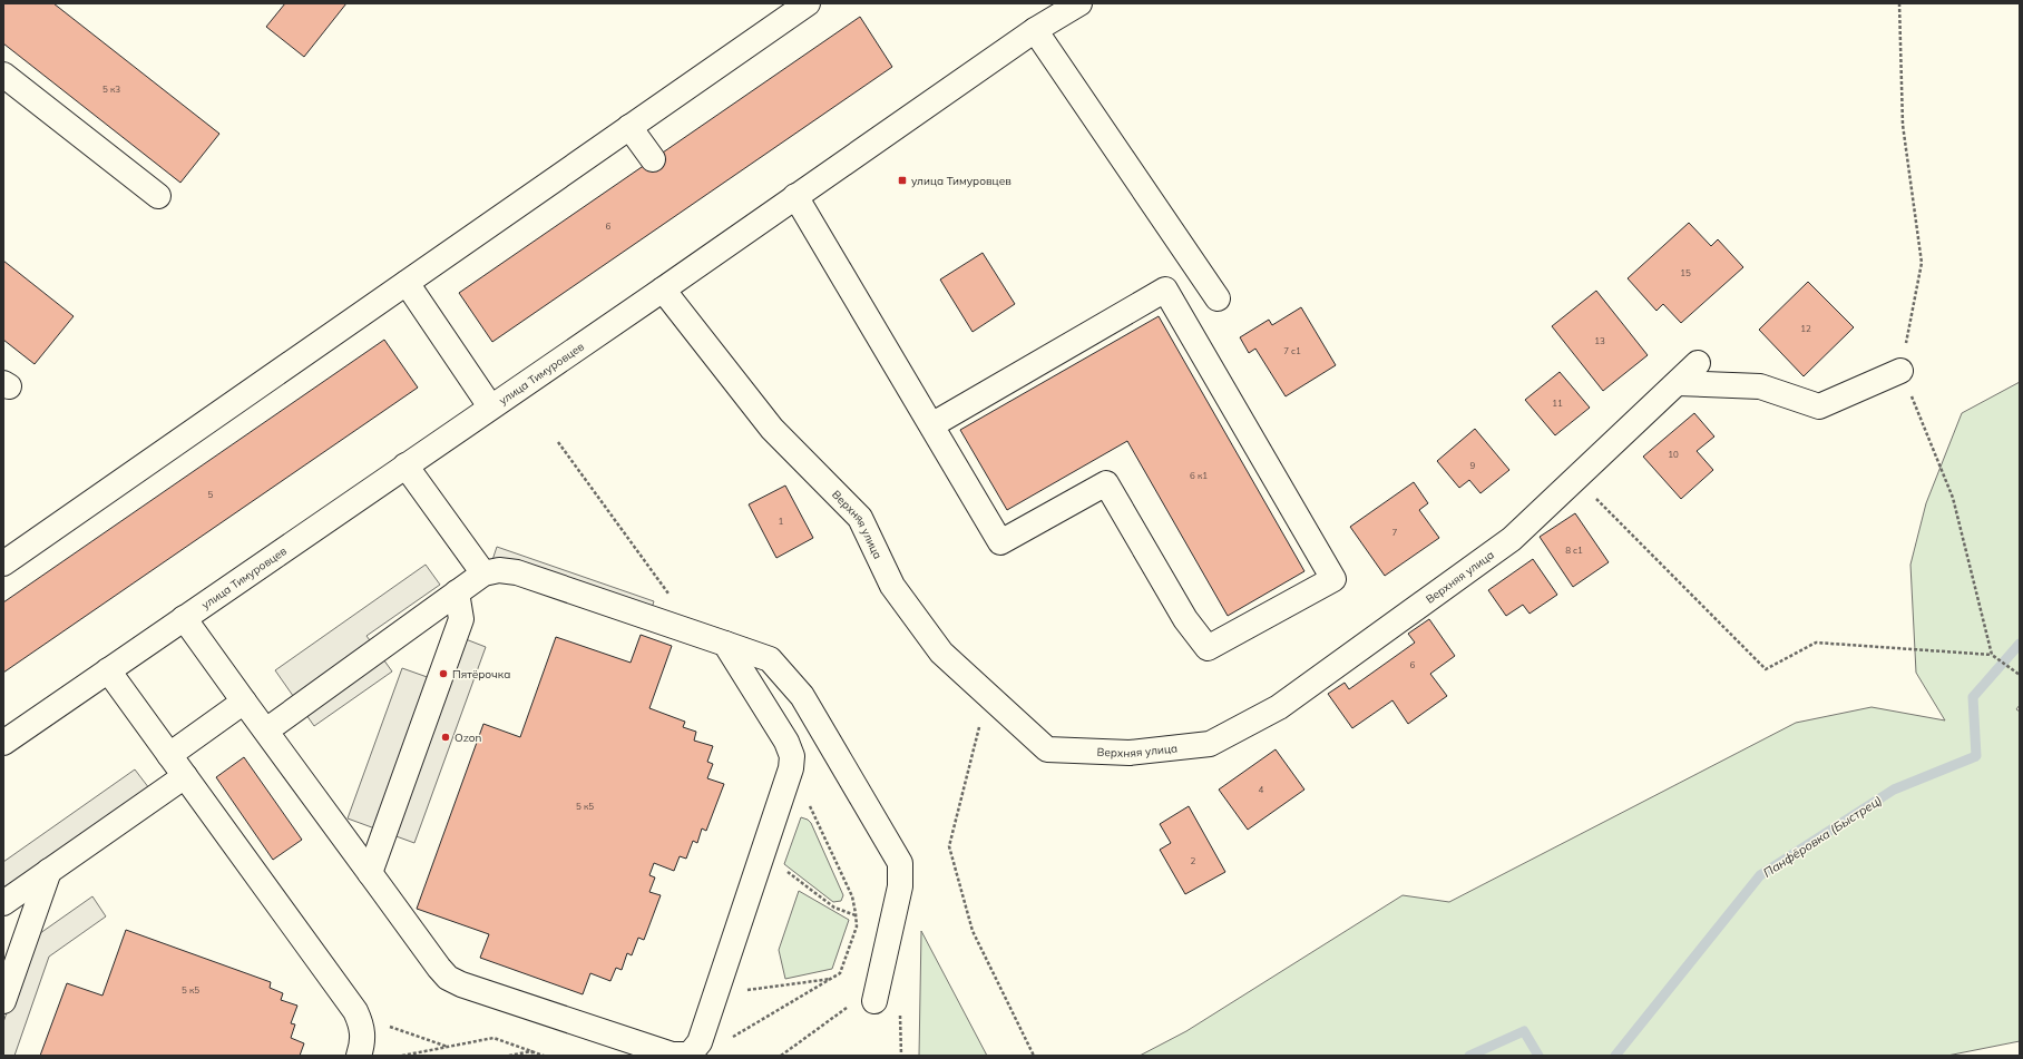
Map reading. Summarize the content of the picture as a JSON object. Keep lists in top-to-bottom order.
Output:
{
  "streets": {
    "street": ["улица Тимуровцев", "Верхняя улица"]
  },
  "crossings": [
    ["улица Тимуровцев", "Верхняя улица"]
  ],
  "water": ["Панфёровка (Быстрец)"],
  "places": {
    "transit": ["улица Тимуровцев"],
    "other": ["Пятёрочка", "Ozon"]
  },
  "house_numbers": [
    "5 к3",
    "6",
    "15",
    "12",
    "13",
    "7 с1",
    "11",
    "10",
    "9",
    "6 к1",
    "5",
    "1",
    "7",
    "8 с1",
    "6",
    "4",
    "5 к5",
    "2",
    "5 к5"
  ]
}
